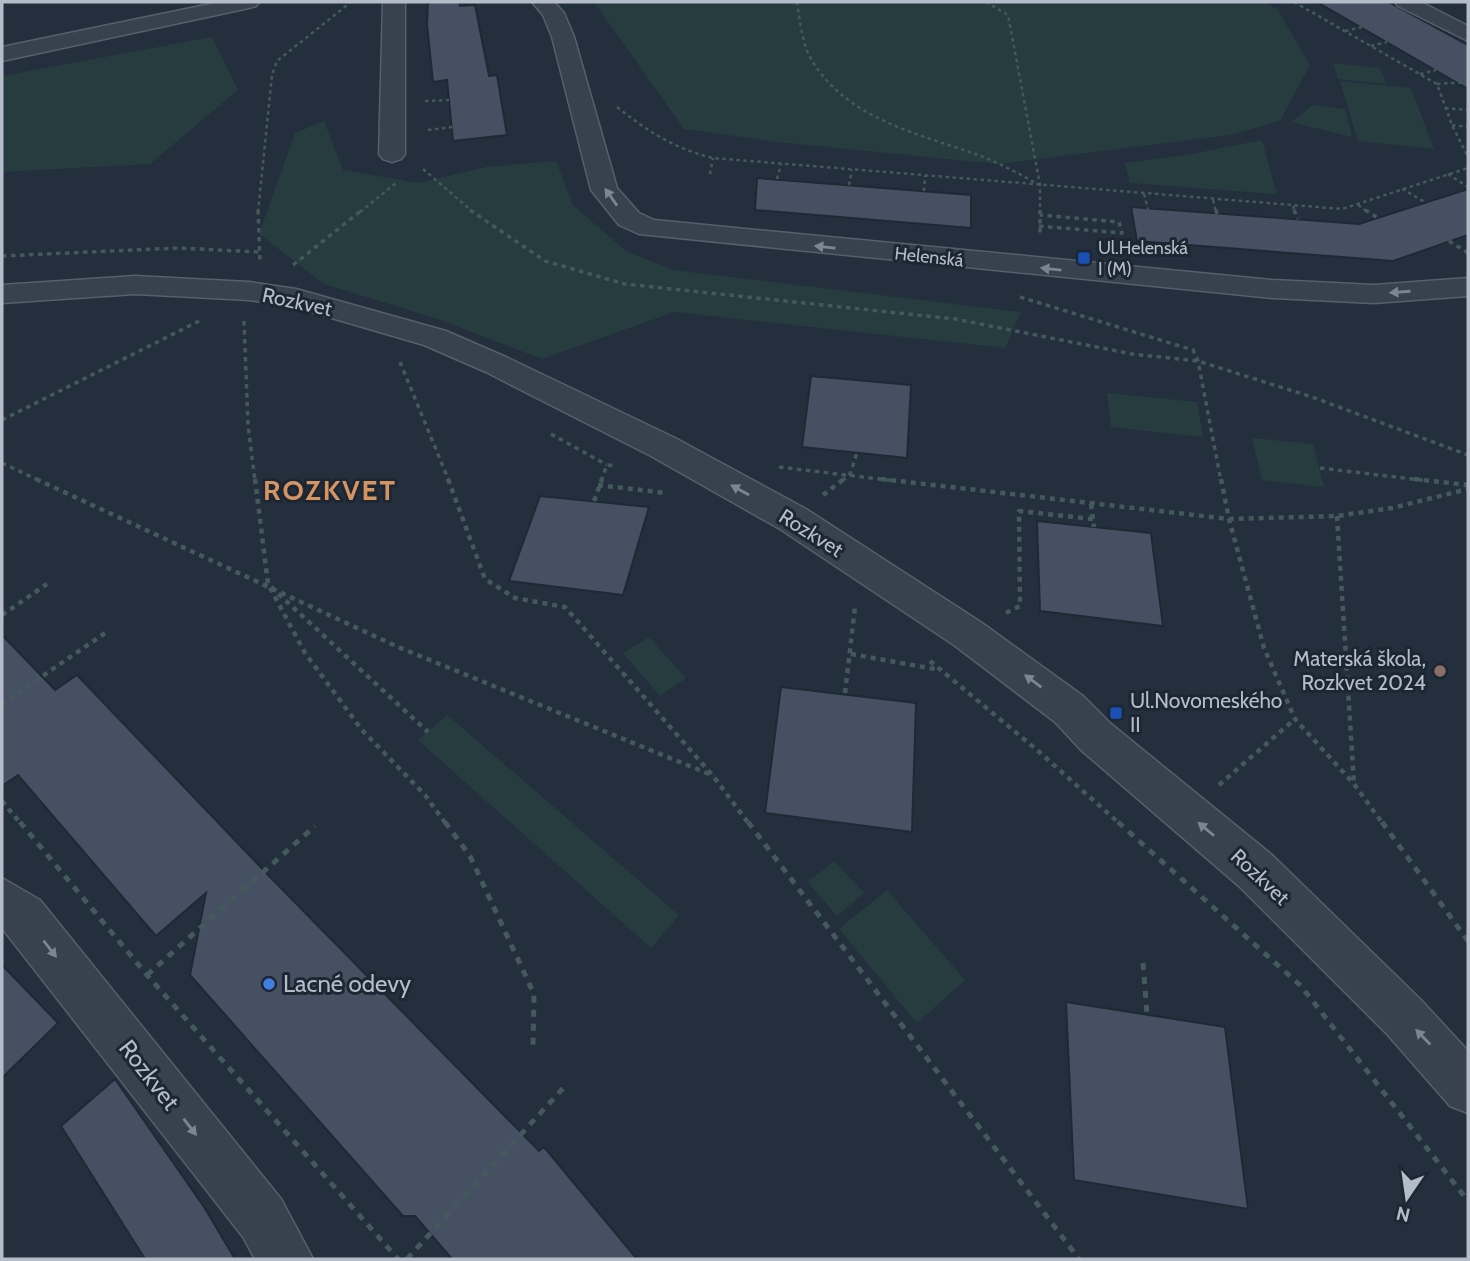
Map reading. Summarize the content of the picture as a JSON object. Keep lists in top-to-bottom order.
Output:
{
  "streets": {
    "street": ["Helenská", "Rozkvet"]
  },
  "one_way": ["Helenská"],
  "districts": ["ROZKVET"],
  "places": {
    "transit": ["Ul.Helenská I (M)", "Ul.Novomeského II"],
    "other": ["Materská škola, Rozkvet 2024", "Lacné odevy"]
  },
  "north": "bottom"
}
